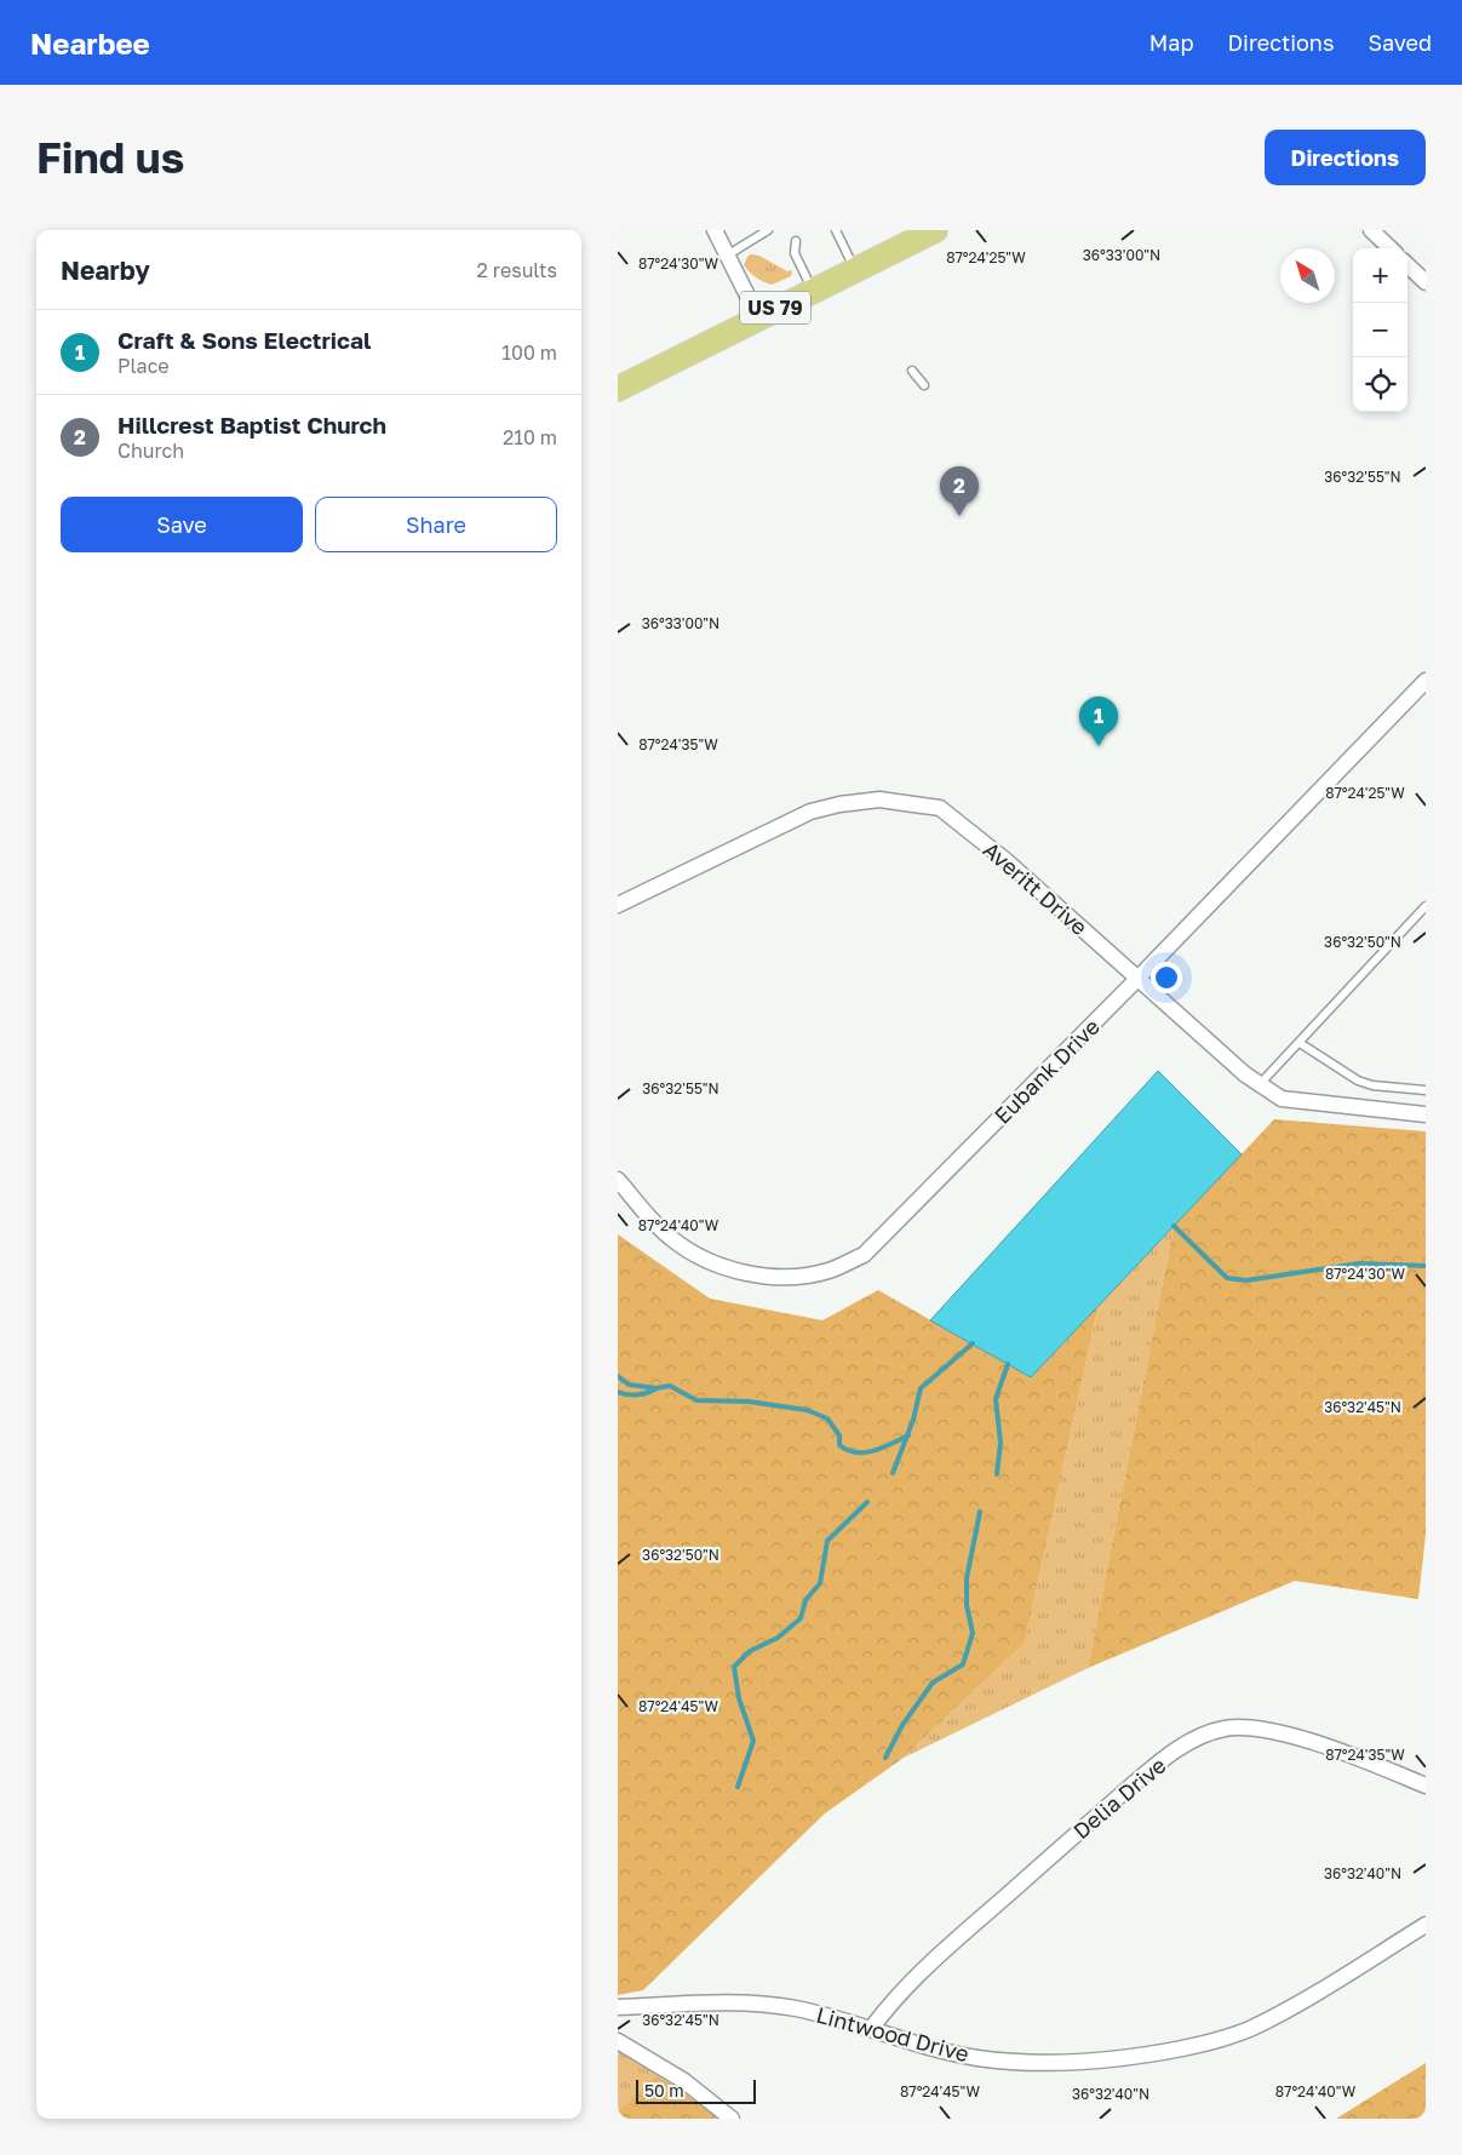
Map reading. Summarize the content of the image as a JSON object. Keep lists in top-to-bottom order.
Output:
{
  "streets": {
    "main road": ["US 79"],
    "street": [
      "Averitt Drive",
      "Eubank Drive",
      "Delia Drive",
      "Lintwood Drive"
    ]
  },
  "crossings": [
    ["Averitt Drive", "Eubank Drive"],
    ["Delia Drive", "Lintwood Drive"]
  ],
  "scale_bar": "50 m",
  "north": "top left",
  "page": {
    "header": "Nearbee",
    "nav": ["Map", "Directions", "Saved"],
    "buttons": [
      "Directions",
      ["Save", "Share"]
    ],
    "title": "Find us",
    "heading": ["Nearby", "2 results"],
    "map_buttons": ["+", "−"],
    "list": [
      {
        "mark": "1",
        "name": "Craft & Sons Electrical",
        "note": "Place",
        "value": "100 m"
      },
      {
        "mark": "2",
        "name": "Hillcrest Baptist Church",
        "note": "Church",
        "value": "210 m"
      }
    ],
    "pins": ["2", "1"],
    "scale": "50 m"
  },
  "coordinates": [
    "36°33'00\"N",
    "87°24'25\"W",
    "87°24'30\"W",
    "36°32'55\"N",
    "87°24'35\"W",
    "36°32'50\"N",
    "87°24'40\"W",
    "36°32'45\"N",
    "87°24'45\"W",
    "36°32'40\"N"
  ]
}
